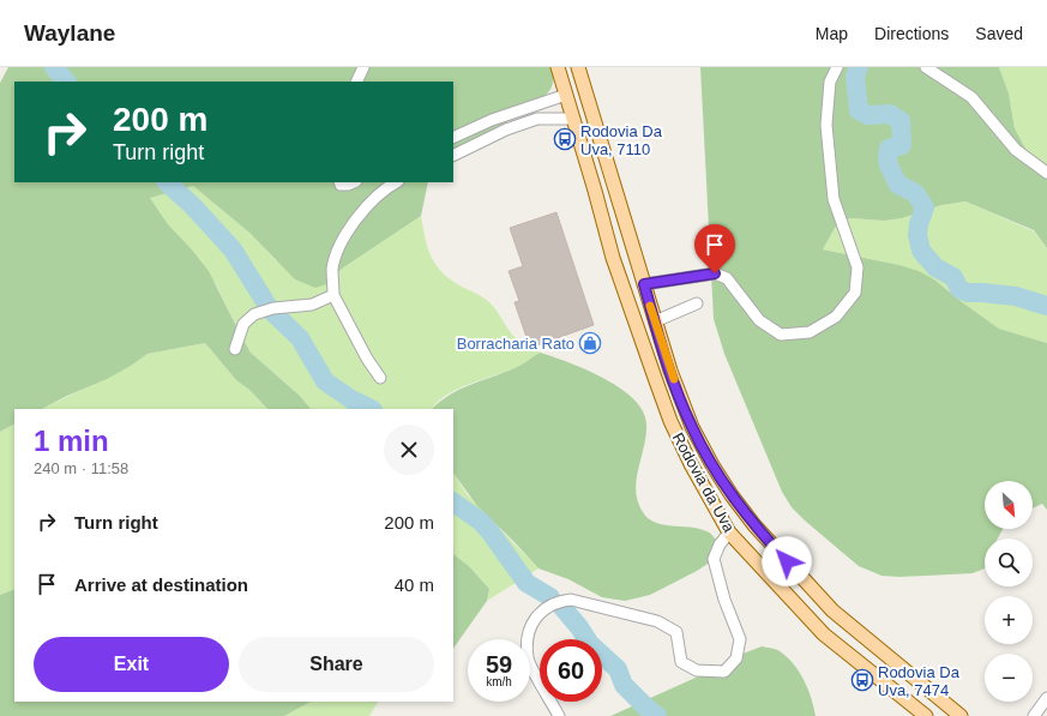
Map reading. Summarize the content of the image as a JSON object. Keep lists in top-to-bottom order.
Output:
{
  "streets": {
    "main road": ["Rodovia da Uva"]
  },
  "places": {
    "bus stop": ["Rodovia Da Uva, 7110", "Rodovia Da Uva, 7474"],
    "shop": ["Borracharia Rato"]
  },
  "north": "bottom right",
  "page": {
    "header": "Waylane",
    "nav": ["Map", "Directions", "Saved"],
    "turn": ["200 m", "Turn right"],
    "heading": ["1 min", "240 m · 11:58"],
    "map_buttons": ["+", "−"],
    "list": [
      {
        "name": "Turn right",
        "value": "200 m"
      },
      {
        "name": "Arrive at destination",
        "value": "40 m"
      }
    ],
    "buttons": ["Exit", "Share"],
    "speed": "59 km/h",
    "limit": "60"
  }
}
